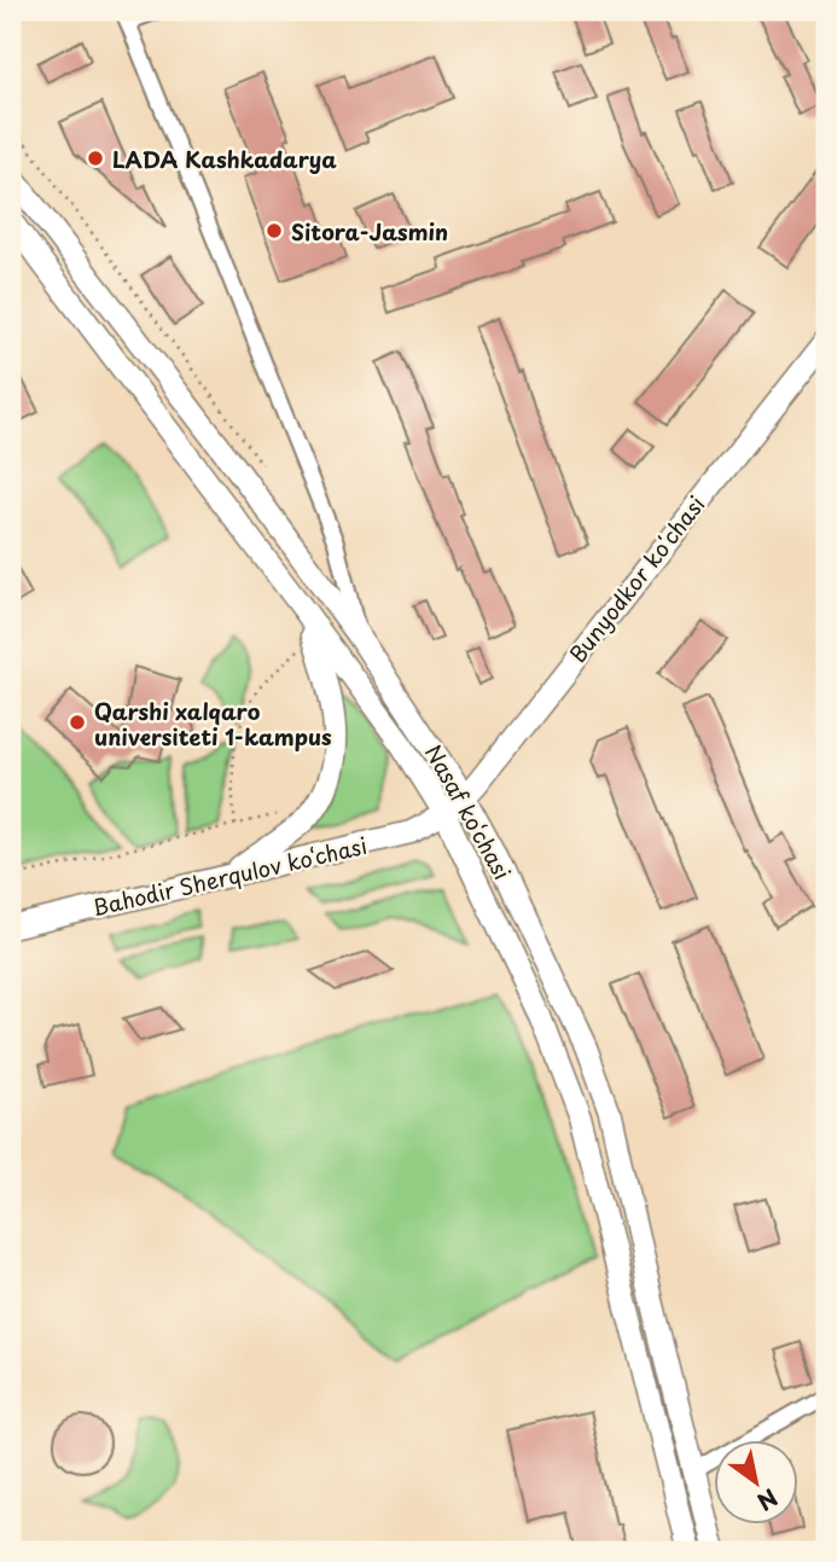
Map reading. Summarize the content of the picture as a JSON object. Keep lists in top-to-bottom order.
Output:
{
  "streets": {
    "main road": ["Bunyodkor koʻchasi", "Nasaf ko‘chasi", "Bahodir Sherqulov ko‘chasi"]
  },
  "crossings": [
    ["Bunyodkor koʻchasi", "Nasaf ko‘chasi"],
    ["Bunyodkor koʻchasi", "Bahodir Sherqulov ko‘chasi"],
    ["Nasaf ko‘chasi", "Bahodir Sherqulov ko‘chasi"]
  ],
  "places": ["LADA Kashkadarya", "Sitora-Jasmin", "Qarshi xalqaro universiteti 1-kampus"],
  "north": "bottom right"
}
